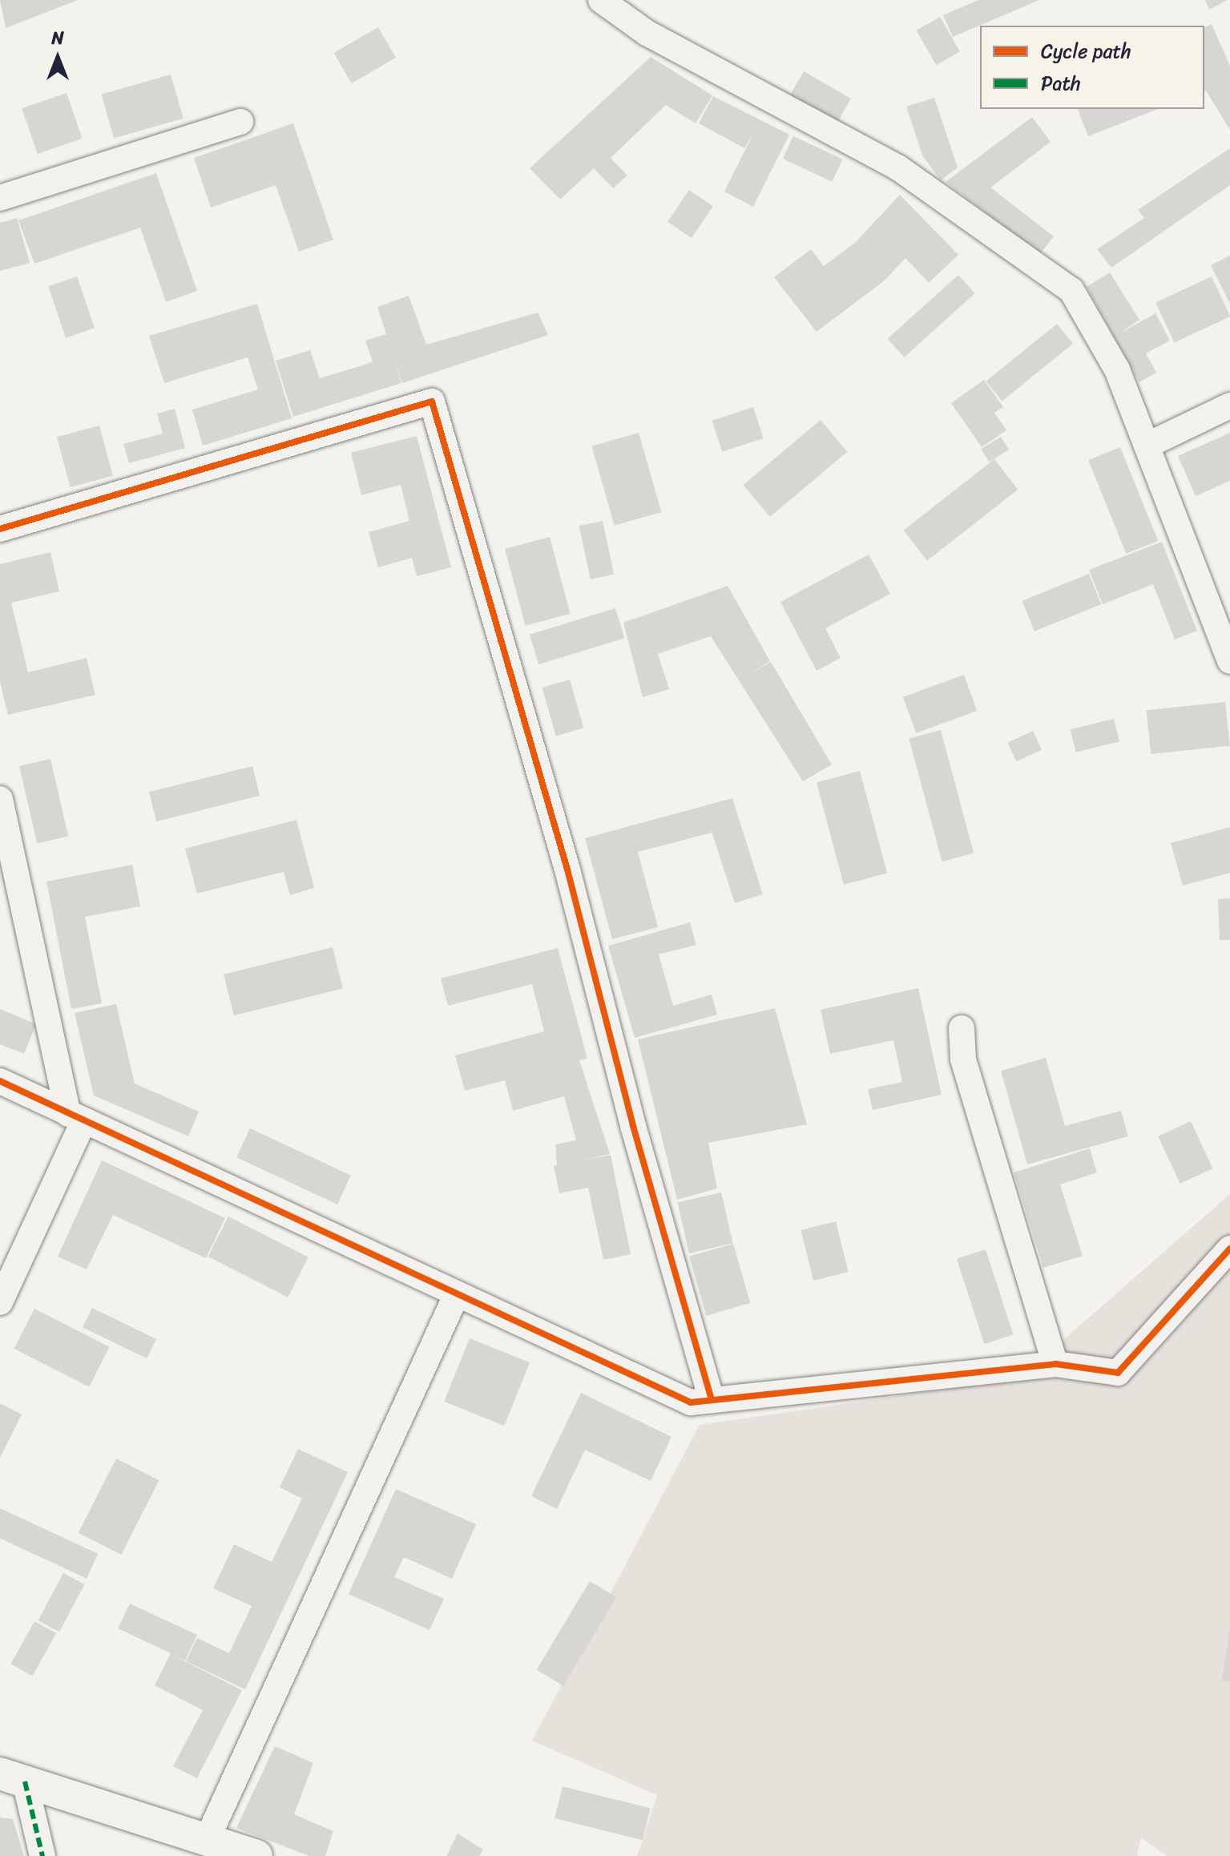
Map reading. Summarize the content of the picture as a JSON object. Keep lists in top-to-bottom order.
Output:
{
  "legend": ["Cycle path", "Path"],
  "north": "top"
}
